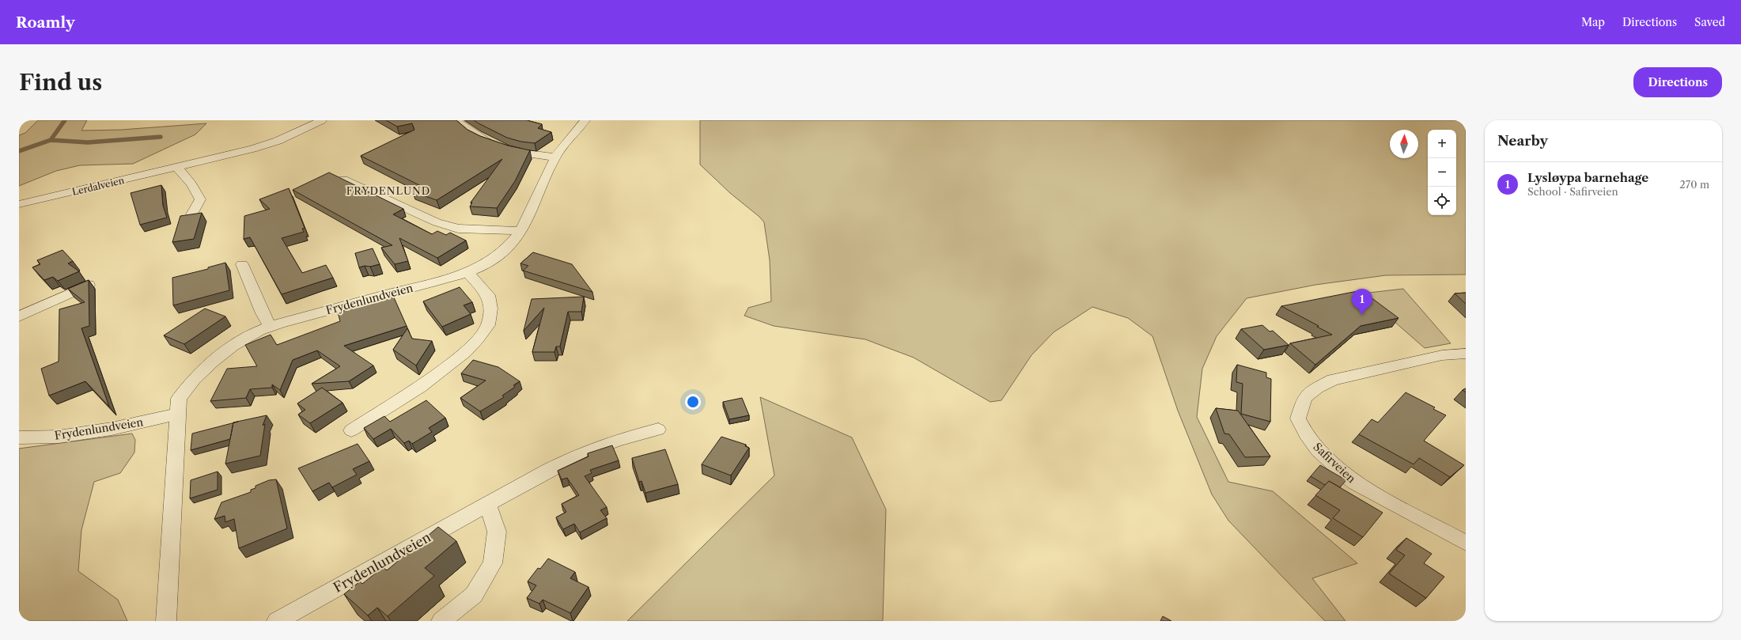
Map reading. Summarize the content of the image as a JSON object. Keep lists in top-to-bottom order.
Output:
{
  "streets": {
    "street": ["Lerdalveien", "Frydenlundveien", "Safirveien"]
  },
  "districts": ["FRYDENLUND"],
  "north": "top",
  "page": {
    "header": "Roamly",
    "nav": ["Map", "Directions", "Saved"],
    "buttons": "Directions",
    "title": "Find us",
    "heading": "Nearby",
    "map_buttons": ["+", "−"],
    "list": [
      {
        "mark": "1",
        "name": "Lysløypa barnehage",
        "note": "School · Safirveien",
        "value": "270 m"
      }
    ],
    "pins": "1"
  }
}
